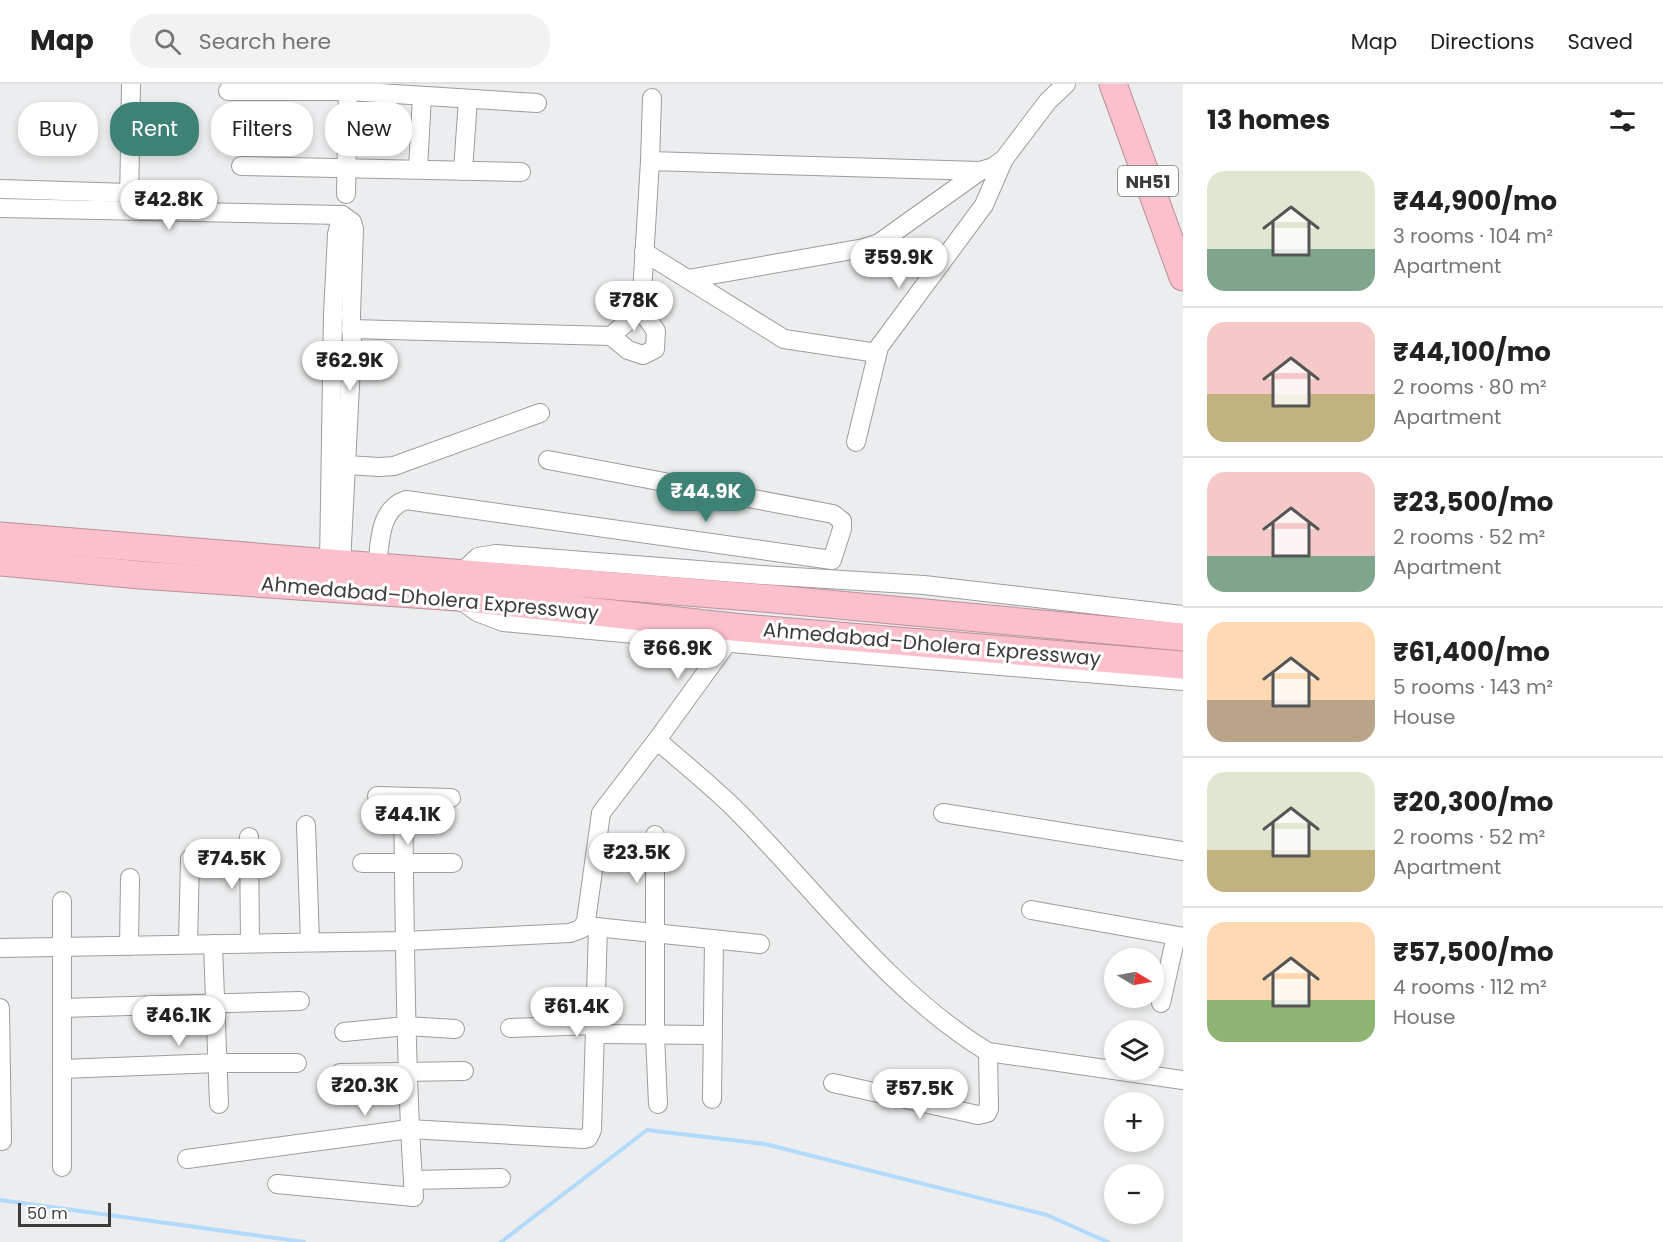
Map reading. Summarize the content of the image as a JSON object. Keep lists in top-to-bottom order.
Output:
{
  "streets": {
    "highway": ["NH51", "Ahmedabad–Dholera Expressway"]
  },
  "scale_bar": "50 m",
  "north": "right",
  "page": {
    "header": "Map",
    "search": "Search here",
    "nav": ["Map", "Directions", "Saved"],
    "heading": "13 homes",
    "chip": [
      "Buy",
      "Rent",
      "Filters",
      "New"
    ],
    "list": [
      {
        "name": "₹44,900/mo",
        "note": "3 rooms · 104 m² · Apartment"
      },
      {
        "name": "₹44,100/mo",
        "note": "2 rooms · 80 m² · Apartment"
      },
      {
        "name": "₹23,500/mo",
        "note": "2 rooms · 52 m² · Apartment"
      },
      {
        "name": "₹61,400/mo",
        "note": "5 rooms · 143 m² · House"
      },
      {
        "name": "₹20,300/mo",
        "note": "2 rooms · 52 m² · Apartment"
      },
      {
        "name": "₹57,500/mo",
        "note": "4 rooms · 112 m² · House"
      }
    ],
    "price": [
      "₹42.8K",
      "₹59.9K",
      "₹78K",
      "₹62.9K",
      "₹44.9K",
      "₹66.9K",
      "₹44.1K",
      "₹23.5K",
      "₹74.5K",
      "₹61.4K",
      "₹46.1K",
      "₹20.3K",
      "₹57.5K"
    ],
    "map_buttons": ["+", "−"],
    "scale": "50 m"
  }
}
